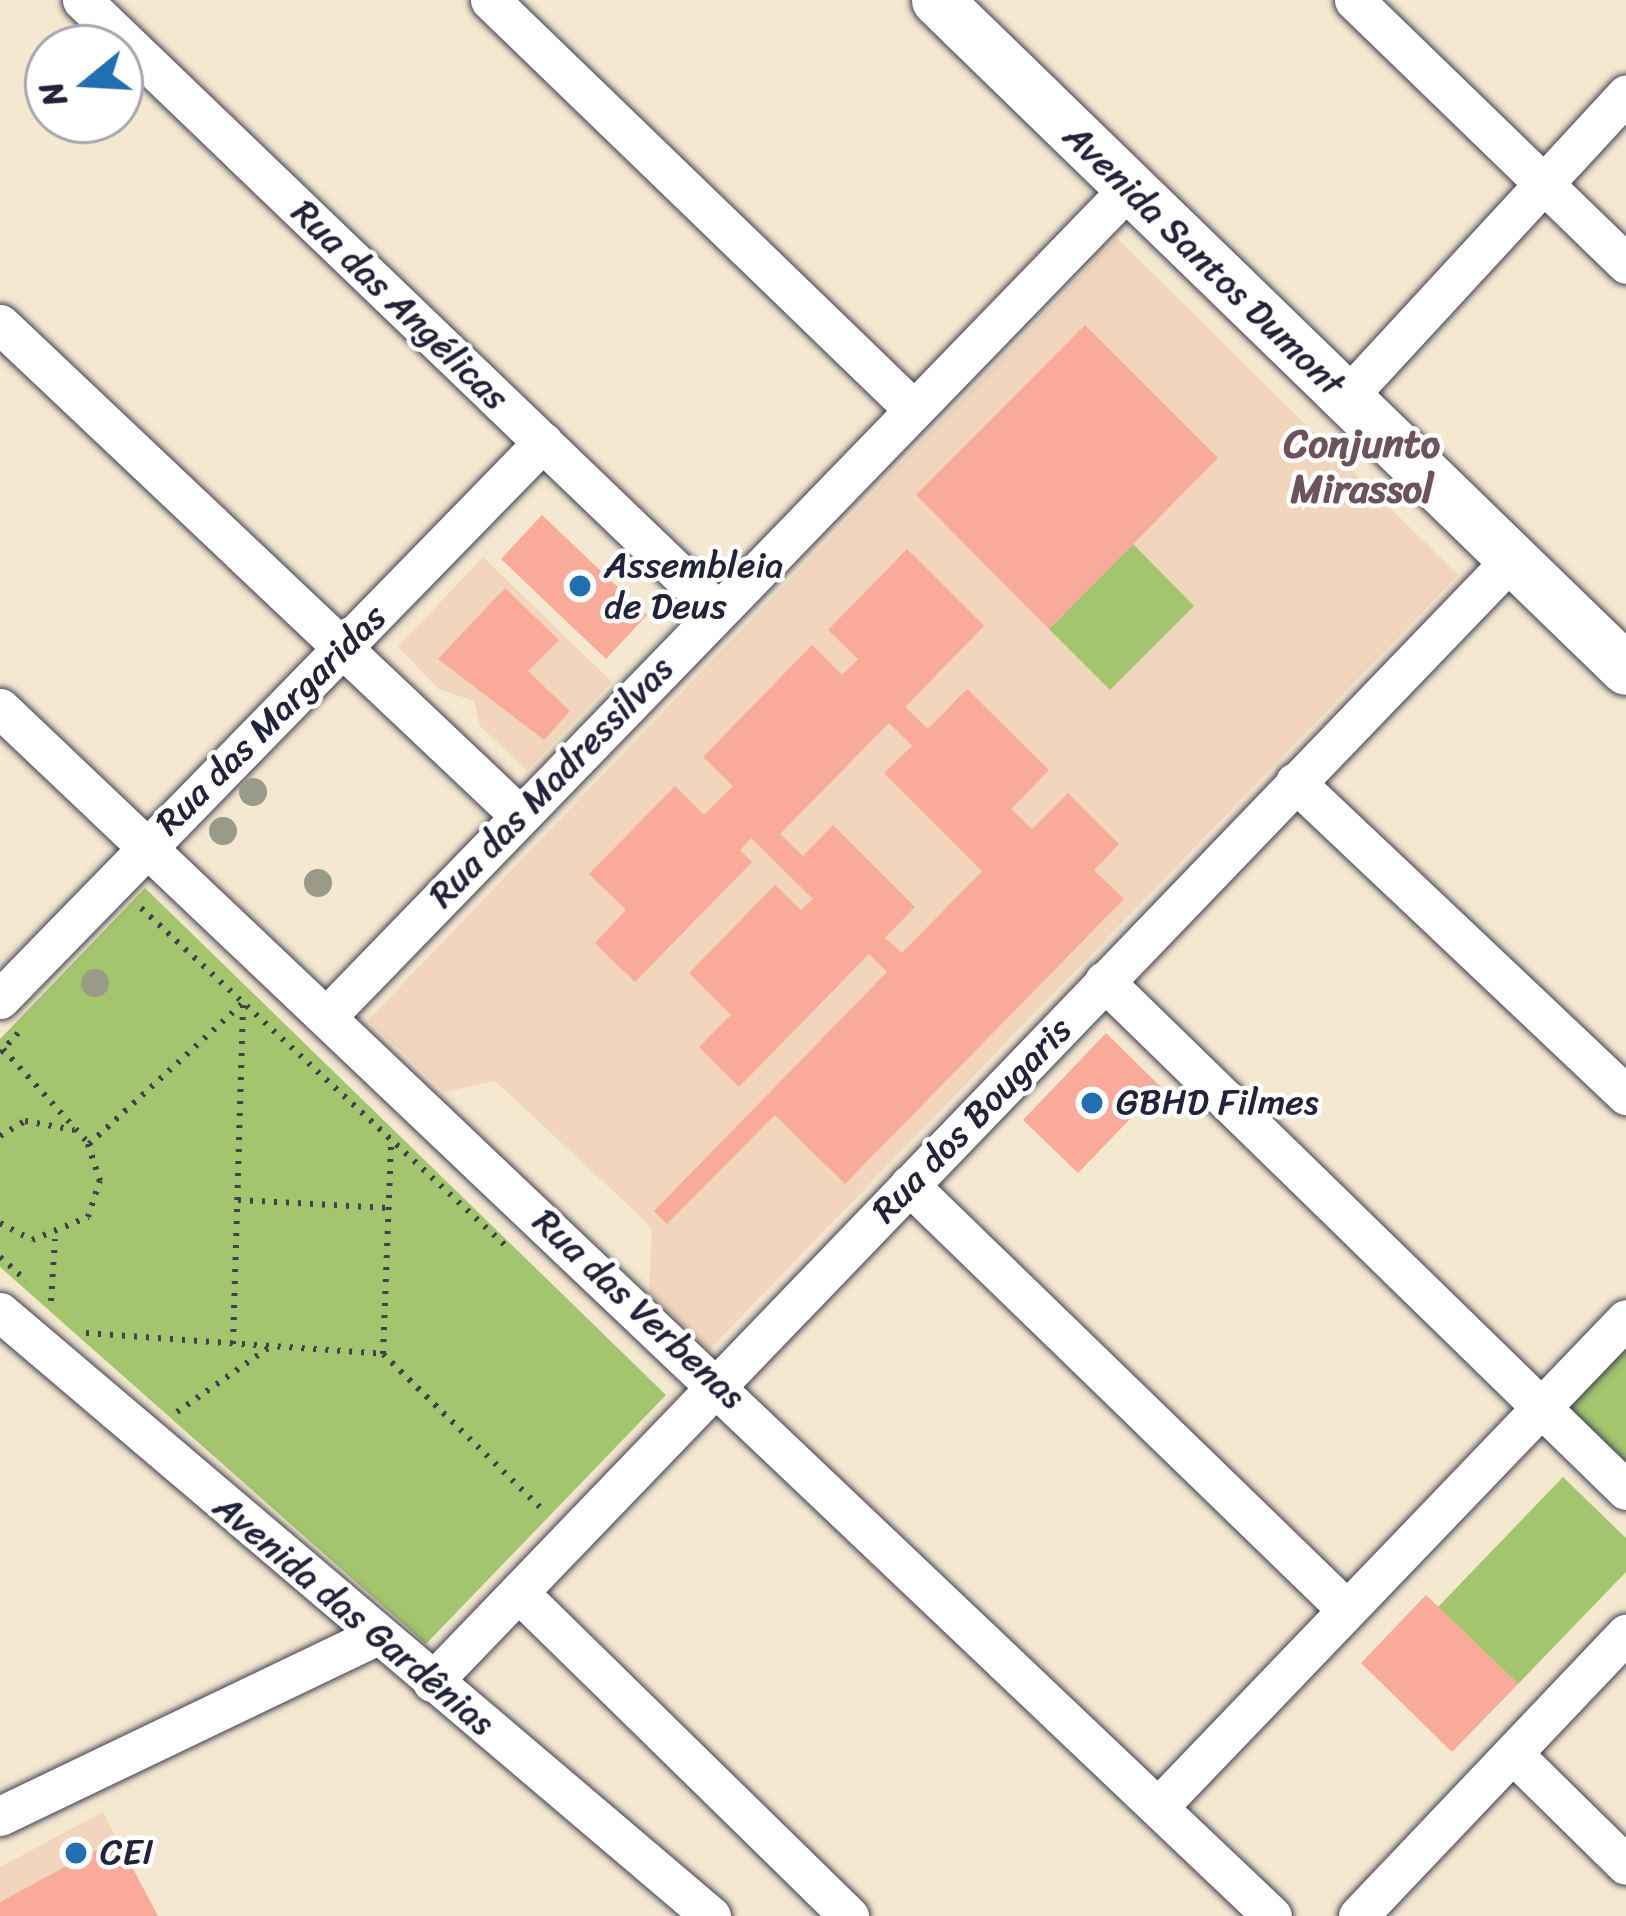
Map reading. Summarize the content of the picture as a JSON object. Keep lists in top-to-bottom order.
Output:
{
  "streets": {
    "main road": ["Avenida Santos Dumont"],
    "street": [
      "Rua das Angélicas",
      "Rua das Margaridas",
      "Rua das Madressilvas",
      "Rua dos Bougaris",
      "Rua das Verbenas",
      "Avenida das Gardênias"
    ]
  },
  "crossings": [
    ["Avenida Santos Dumont", "Rua das Madressilvas"],
    ["Avenida Santos Dumont", "Rua dos Bougaris"],
    ["Rua das Angélicas", "Rua das Margaridas"],
    ["Rua das Angélicas", "Rua das Madressilvas"],
    ["Rua das Margaridas", "Rua das Verbenas"],
    ["Rua das Madressilvas", "Rua das Verbenas"],
    ["Rua dos Bougaris", "Rua das Verbenas"],
    ["Rua dos Bougaris", "Avenida das Gardênias"]
  ],
  "districts": ["Conjunto Mirassol"],
  "places": ["Assembleia de Deus", "GBHD Filmes", "CEI"],
  "north": "left"
}
